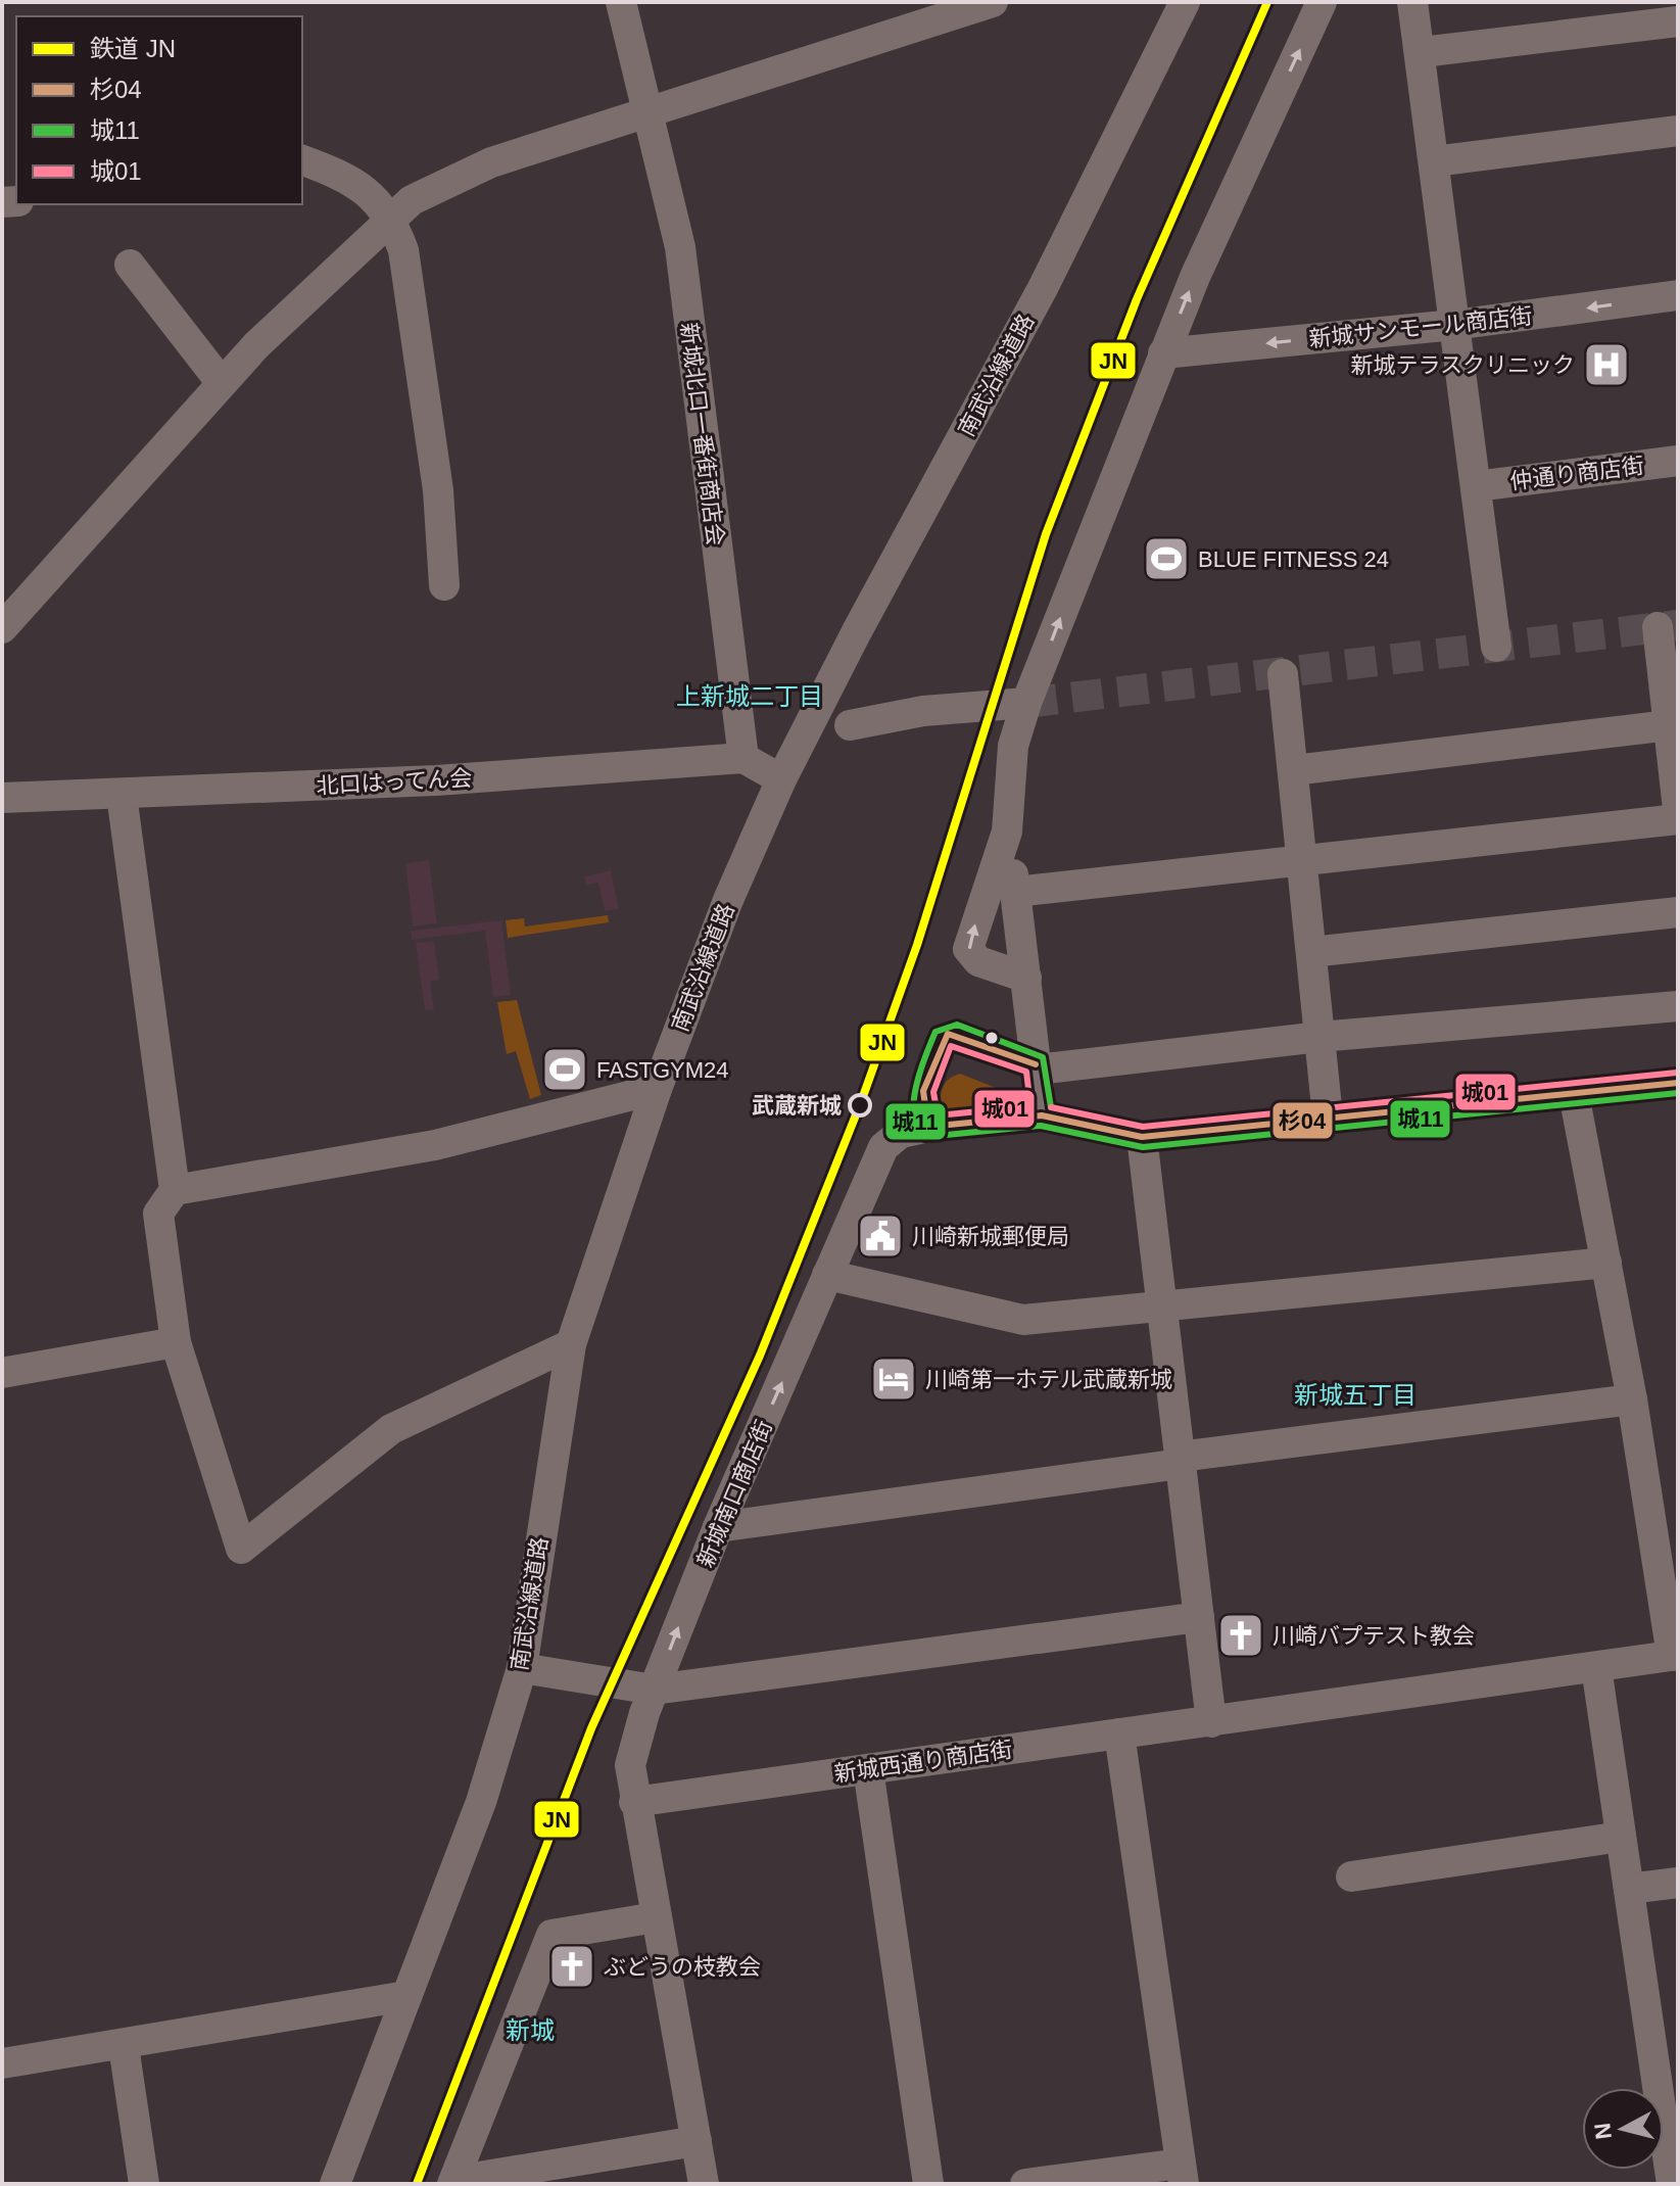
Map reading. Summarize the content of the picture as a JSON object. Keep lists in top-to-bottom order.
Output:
{
  "streets": {
    "street": [
      "新城サンモール商店街",
      "南武沿線道路",
      "新城北口一番街商店会",
      "仲通り商店街",
      "北口はってん会",
      "新城南口商店街",
      "新城西通り商店街"
    ]
  },
  "crossings": [
    ["新城北口一番街商店会", "北口はってん会"],
    ["新城南口商店街", "新城西通り商店街"]
  ],
  "districts": ["上新城二丁目", "新城五丁目", "新城"],
  "places": {
    "hospital": ["新城テラスクリニック"],
    "sports": ["BLUE FITNESS 24", "FASTGYM24"],
    "other": ["武蔵新城"],
    "public building": ["川崎新城郵便局"],
    "hotel": ["川崎第一ホテル武蔵新城"],
    "church": ["川崎バプテスト教会", "ぶどうの枝教会"]
  },
  "lines": [
    "rail line JN",
    "transit line 城11",
    "transit line 杉04",
    "transit line 城01"
  ],
  "legend": [
    "鉄道 JN",
    "杉04",
    "城11",
    "城01"
  ],
  "north": "left"
}
